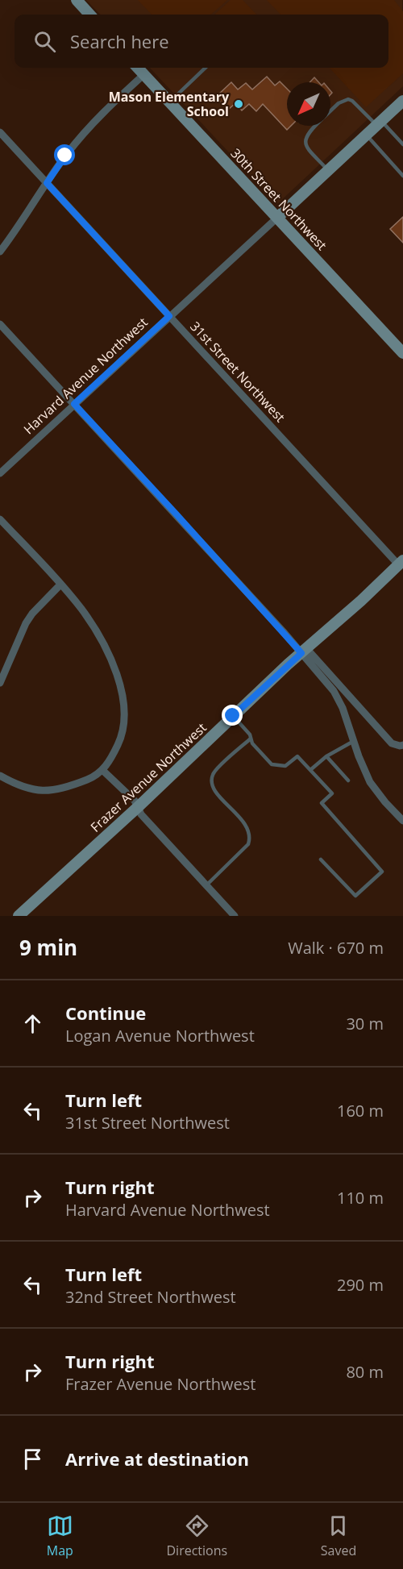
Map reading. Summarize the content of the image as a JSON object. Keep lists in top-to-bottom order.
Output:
{
  "streets": {
    "street": [
      "30th Street Northwest",
      "31st Street Northwest",
      "Harvard Avenue Northwest",
      "Frazer Avenue Northwest"
    ]
  },
  "crossings": [
    ["30th Street Northwest", "Harvard Avenue Northwest"],
    ["31st Street Northwest", "Harvard Avenue Northwest"],
    ["31st Street Northwest", "Frazer Avenue Northwest"]
  ],
  "places": ["Mason Elementary School"],
  "north": "bottom left",
  "page": {
    "search": "Search here",
    "heading": ["9 min", "Walk · 670 m"],
    "list": [
      ["Continue", "Logan Avenue Northwest", "30 m"],
      ["Turn left", "31st Street Northwest", "160 m"],
      ["Turn right", "Harvard Avenue Northwest", "110 m"],
      ["Turn left", "32nd Street Northwest", "290 m"],
      ["Turn right", "Frazer Avenue Northwest", "80 m"],
      "Arrive at destination"
    ],
    "nav": ["Map", "Directions", "Saved"]
  }
}
